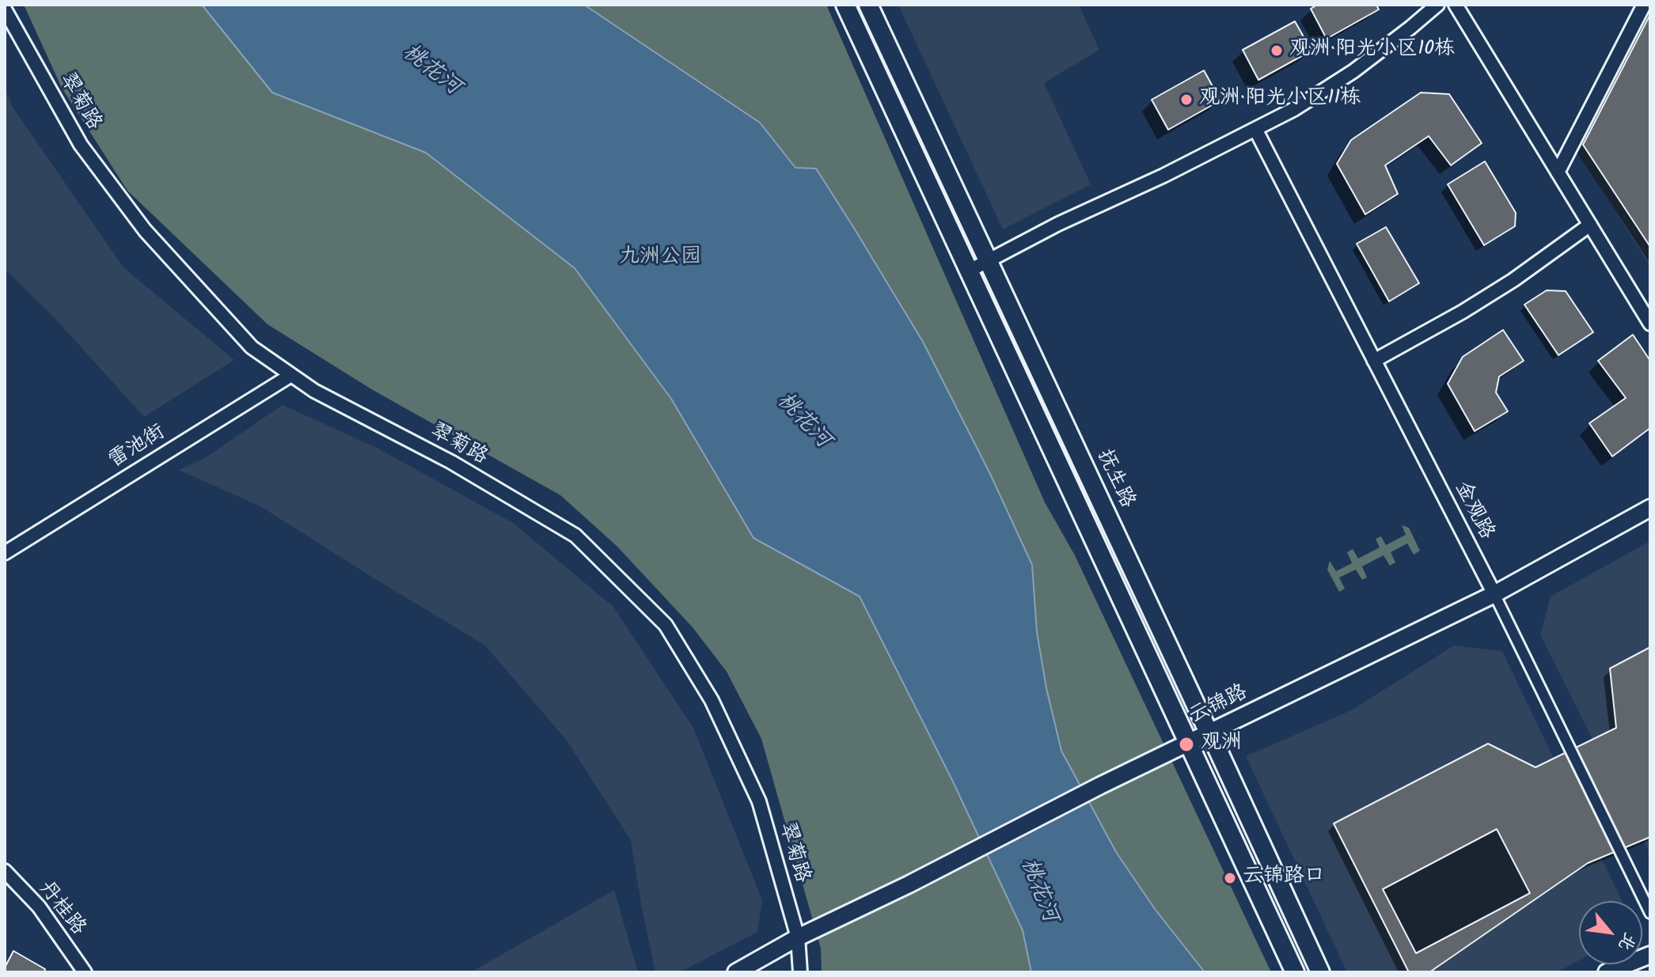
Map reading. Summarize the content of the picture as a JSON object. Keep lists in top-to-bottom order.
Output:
{
  "streets": {
    "main road": ["抚生路"],
    "street": [
      "翠菊路",
      "雷池街",
      "金观路",
      "云锦路",
      "丹桂路"
    ]
  },
  "crossings": [
    ["翠菊路", "雷池街"],
    ["翠菊路", "云锦路"],
    ["抚生路", "云锦路"],
    ["金观路", "云锦路"]
  ],
  "water": ["桃花河"],
  "parks": ["九洲公园"],
  "places": [
    "观洲·阳光小区10栋",
    "观洲·阳光小区11栋",
    "观洲",
    "云锦路口"
  ],
  "north": "bottom right"
}
